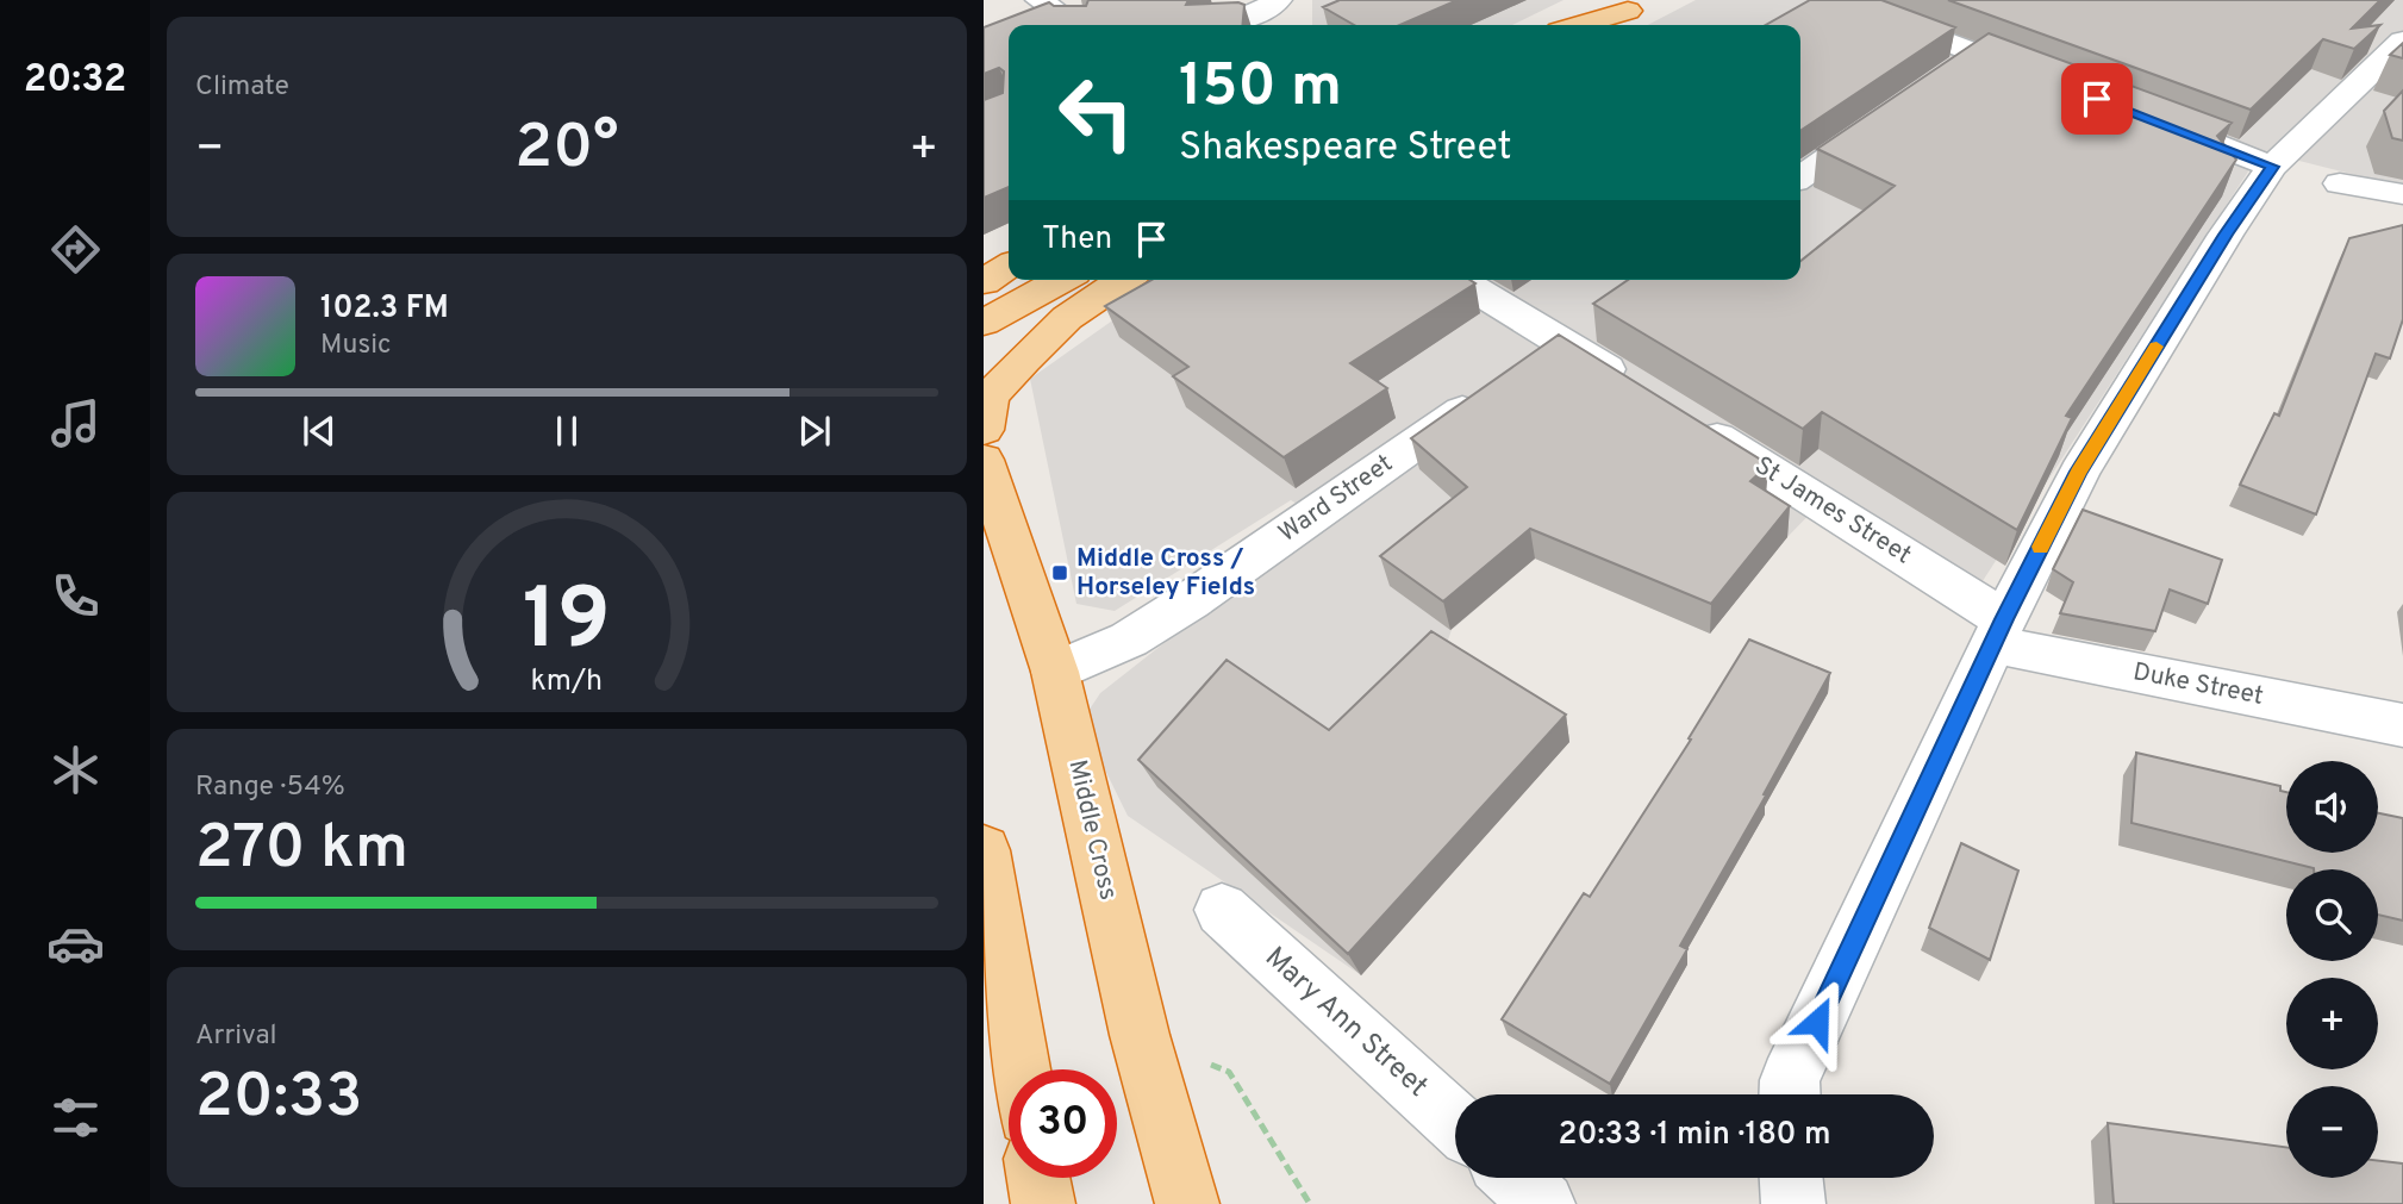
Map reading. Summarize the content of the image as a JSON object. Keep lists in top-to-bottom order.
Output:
{
  "streets": {
    "highway": ["Middle Cross"],
    "street": [
      "Ward Street",
      "St James Street",
      "Duke Street",
      "Mary Ann Street"
    ]
  },
  "crossings": [
    ["Ward Street", "Middle Cross"],
    ["St James Street", "Duke Street"]
  ],
  "places": {
    "transit": ["Middle Cross / Horseley Fields"]
  },
  "page": {
    "tabs": "20:32",
    "tile": [
      "Climate",
      ["Range · 54%", "270 km"],
      ["Arrival", "20:33"]
    ],
    "turn": ["150 m", "Shakespeare Street"],
    "heat": ["−", "20°", "+"],
    "then": "Then",
    "song": ["102.3 FM", "Music"],
    "map_buttons": ["+", "−"],
    "limit": "30",
    "trip": "20:33 · 1 min · 180 m",
    "gauge": ["19", "km/h"]
  }
}
